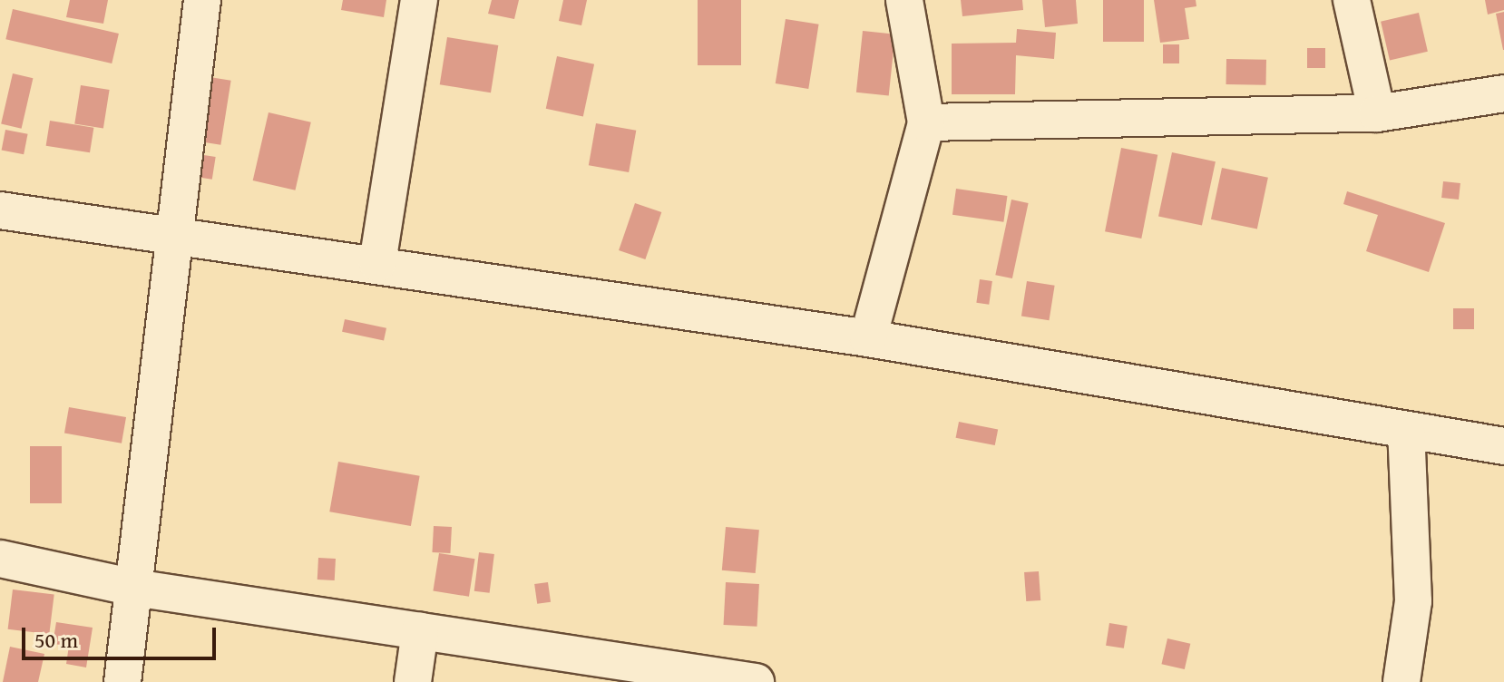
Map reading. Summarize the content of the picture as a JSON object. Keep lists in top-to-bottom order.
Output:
{
  "scale_bar": "50 m"
}
